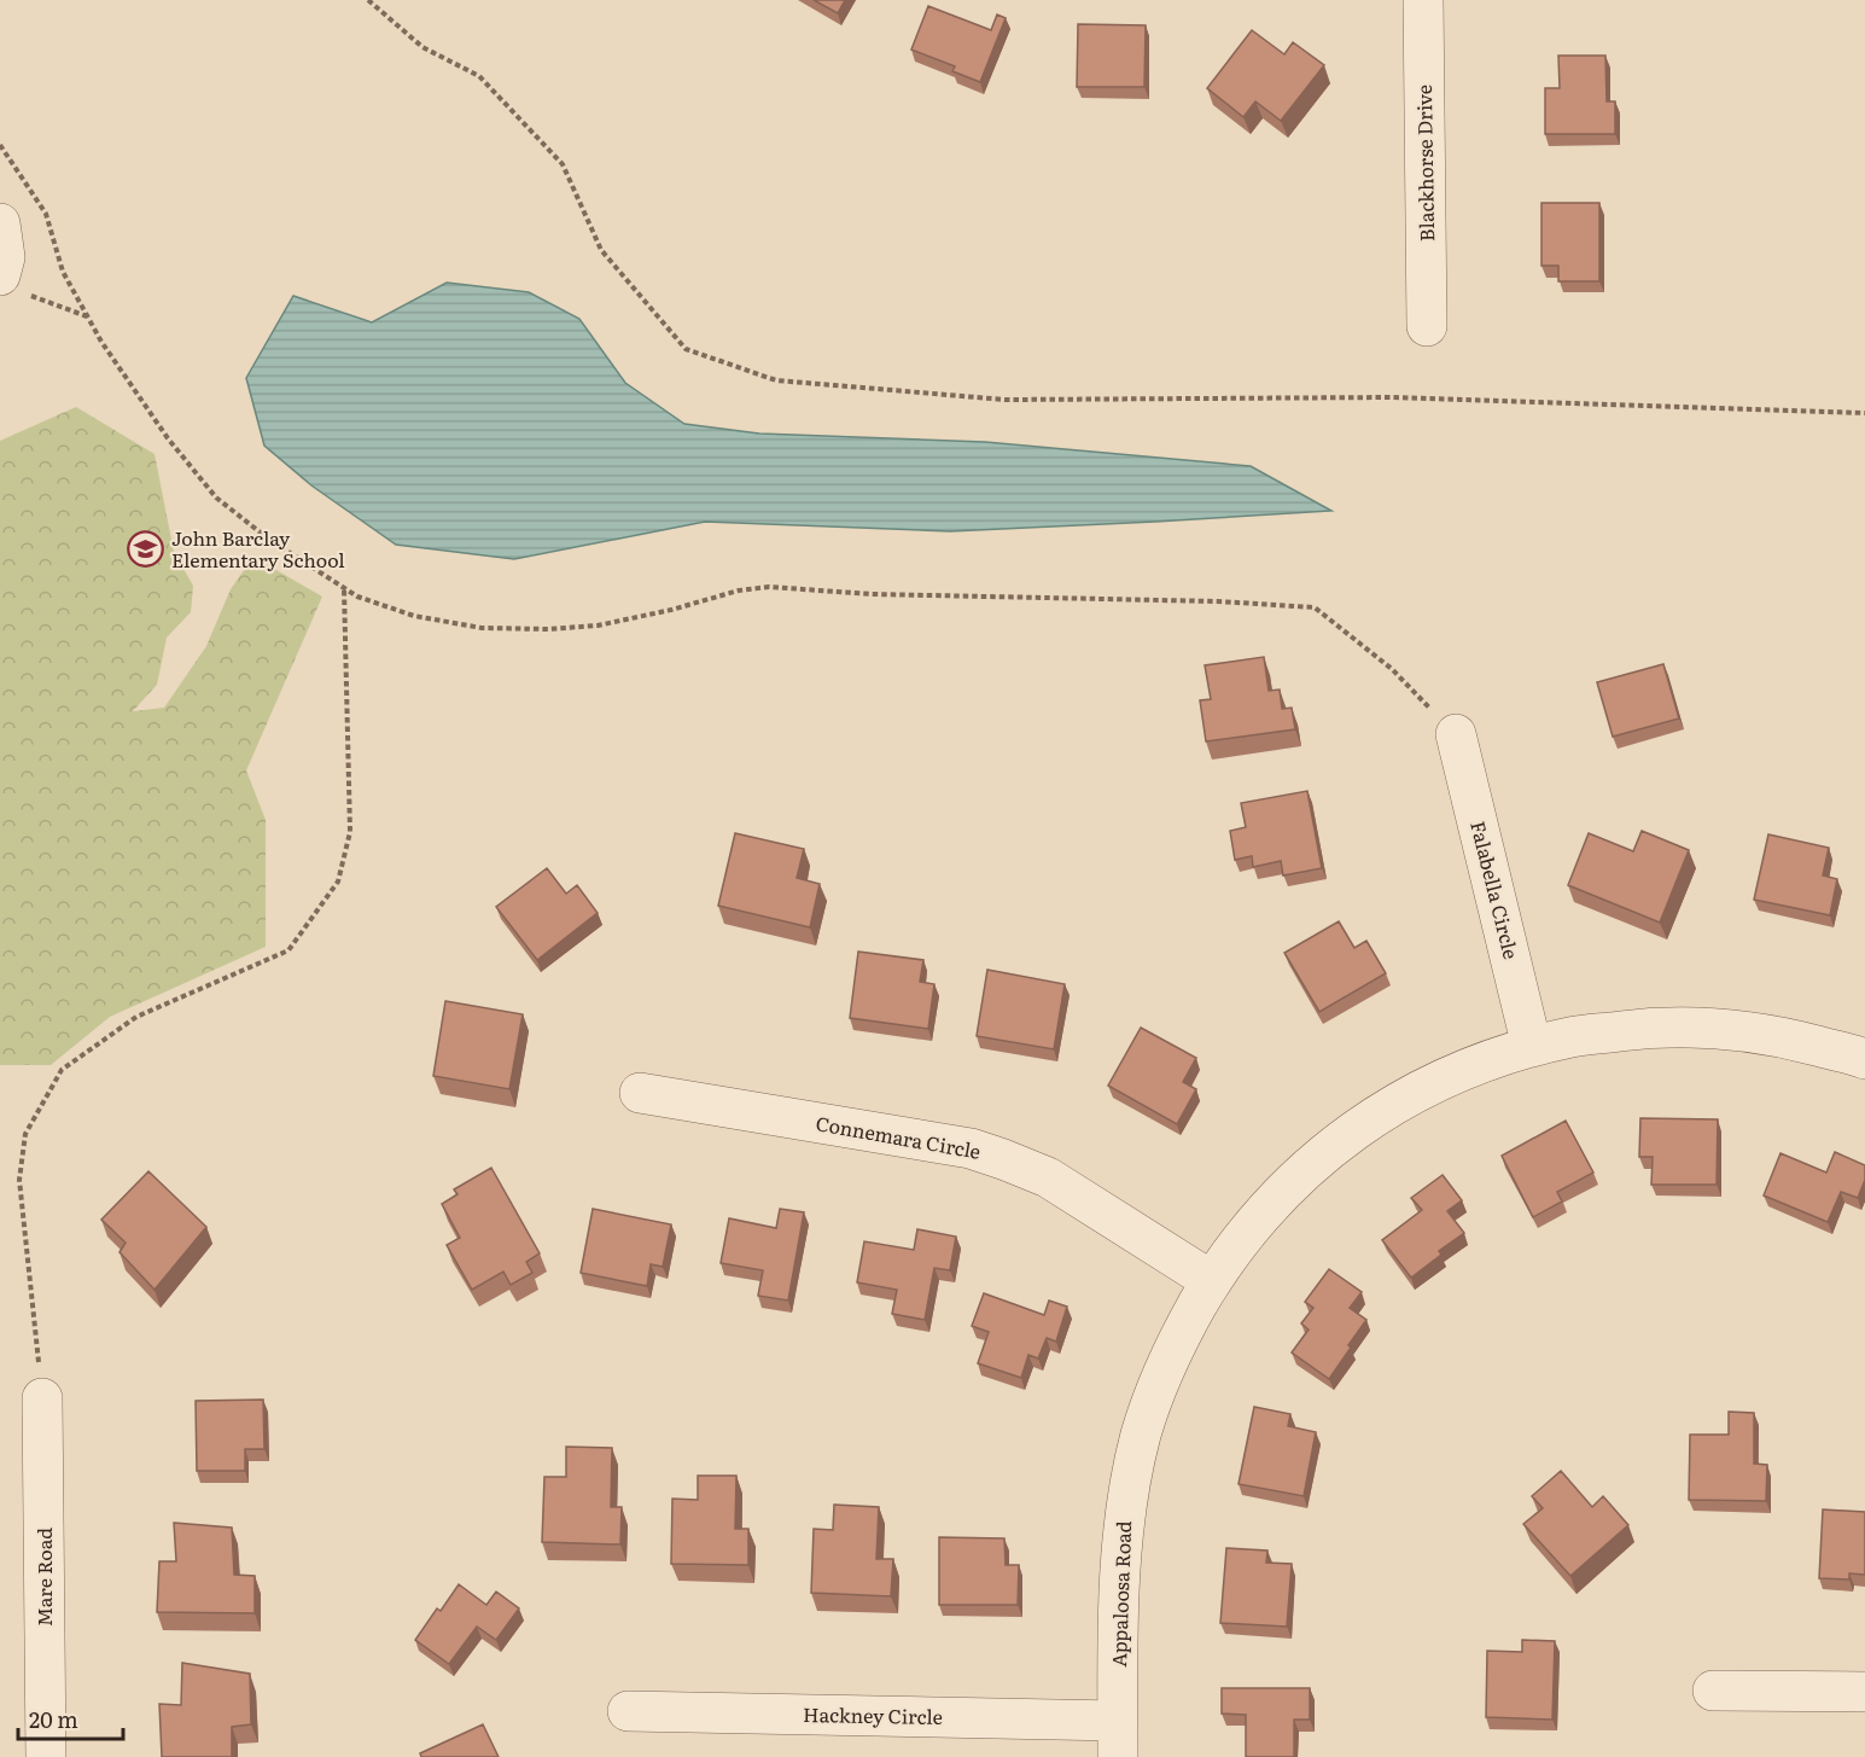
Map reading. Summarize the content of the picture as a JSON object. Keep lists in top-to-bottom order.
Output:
{
  "streets": {
    "street": [
      "Blackhorse Drive",
      "Falabella Circle",
      "Connemara Circle",
      "Mare Road",
      "Appaloosa Road",
      "Hackney Circle"
    ]
  },
  "crossings": [
    ["Falabella Circle", "Appaloosa Road"],
    ["Connemara Circle", "Appaloosa Road"],
    ["Appaloosa Road", "Hackney Circle"]
  ],
  "places": {
    "school or university": ["John Barclay Elementary School"]
  },
  "scale_bar": "20 m"
}
